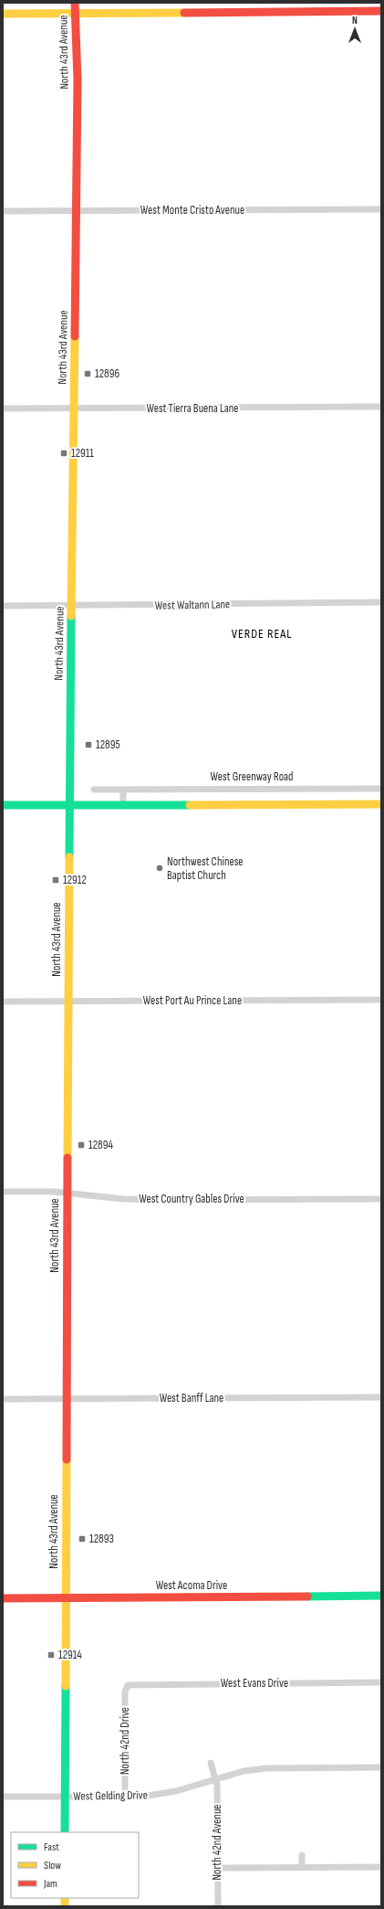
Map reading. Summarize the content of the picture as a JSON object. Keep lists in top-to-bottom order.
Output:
{
  "streets": {
    "main road": ["North 43rd Avenue", "West Acoma Drive"],
    "street": [
      "West Monte Cristo Avenue",
      "West Tierra Buena Lane",
      "West Waltann Lane",
      "West Greenway Road",
      "West Port Au Prince Lane",
      "West Country Gables Drive",
      "West Banff Lane",
      "West Evans Drive",
      "North 42nd Drive",
      "West Gelding Drive",
      "North 42nd Avenue"
    ]
  },
  "crossings": [
    ["North 43rd Avenue", "West Monte Cristo Avenue"],
    ["North 43rd Avenue", "West Tierra Buena Lane"],
    ["North 43rd Avenue", "West Waltann Lane"],
    ["North 43rd Avenue", "West Port Au Prince Lane"],
    ["North 43rd Avenue", "West Country Gables Drive"],
    ["North 43rd Avenue", "West Banff Lane"],
    ["North 43rd Avenue", "West Acoma Drive"],
    ["North 43rd Avenue", "West Gelding Drive"],
    ["West Evans Drive", "North 42nd Drive"],
    ["North 42nd Drive", "West Gelding Drive"],
    ["West Gelding Drive", "North 42nd Avenue"]
  ],
  "districts": ["VERDE REAL"],
  "places": {
    "transit": [
      "12896",
      "12911",
      "12895",
      "12912",
      "12894",
      "12893",
      "12914"
    ],
    "other": ["Northwest Chinese Baptist Church"]
  },
  "legend": ["Fast", "Slow", "Jam"],
  "north": "top"
}
